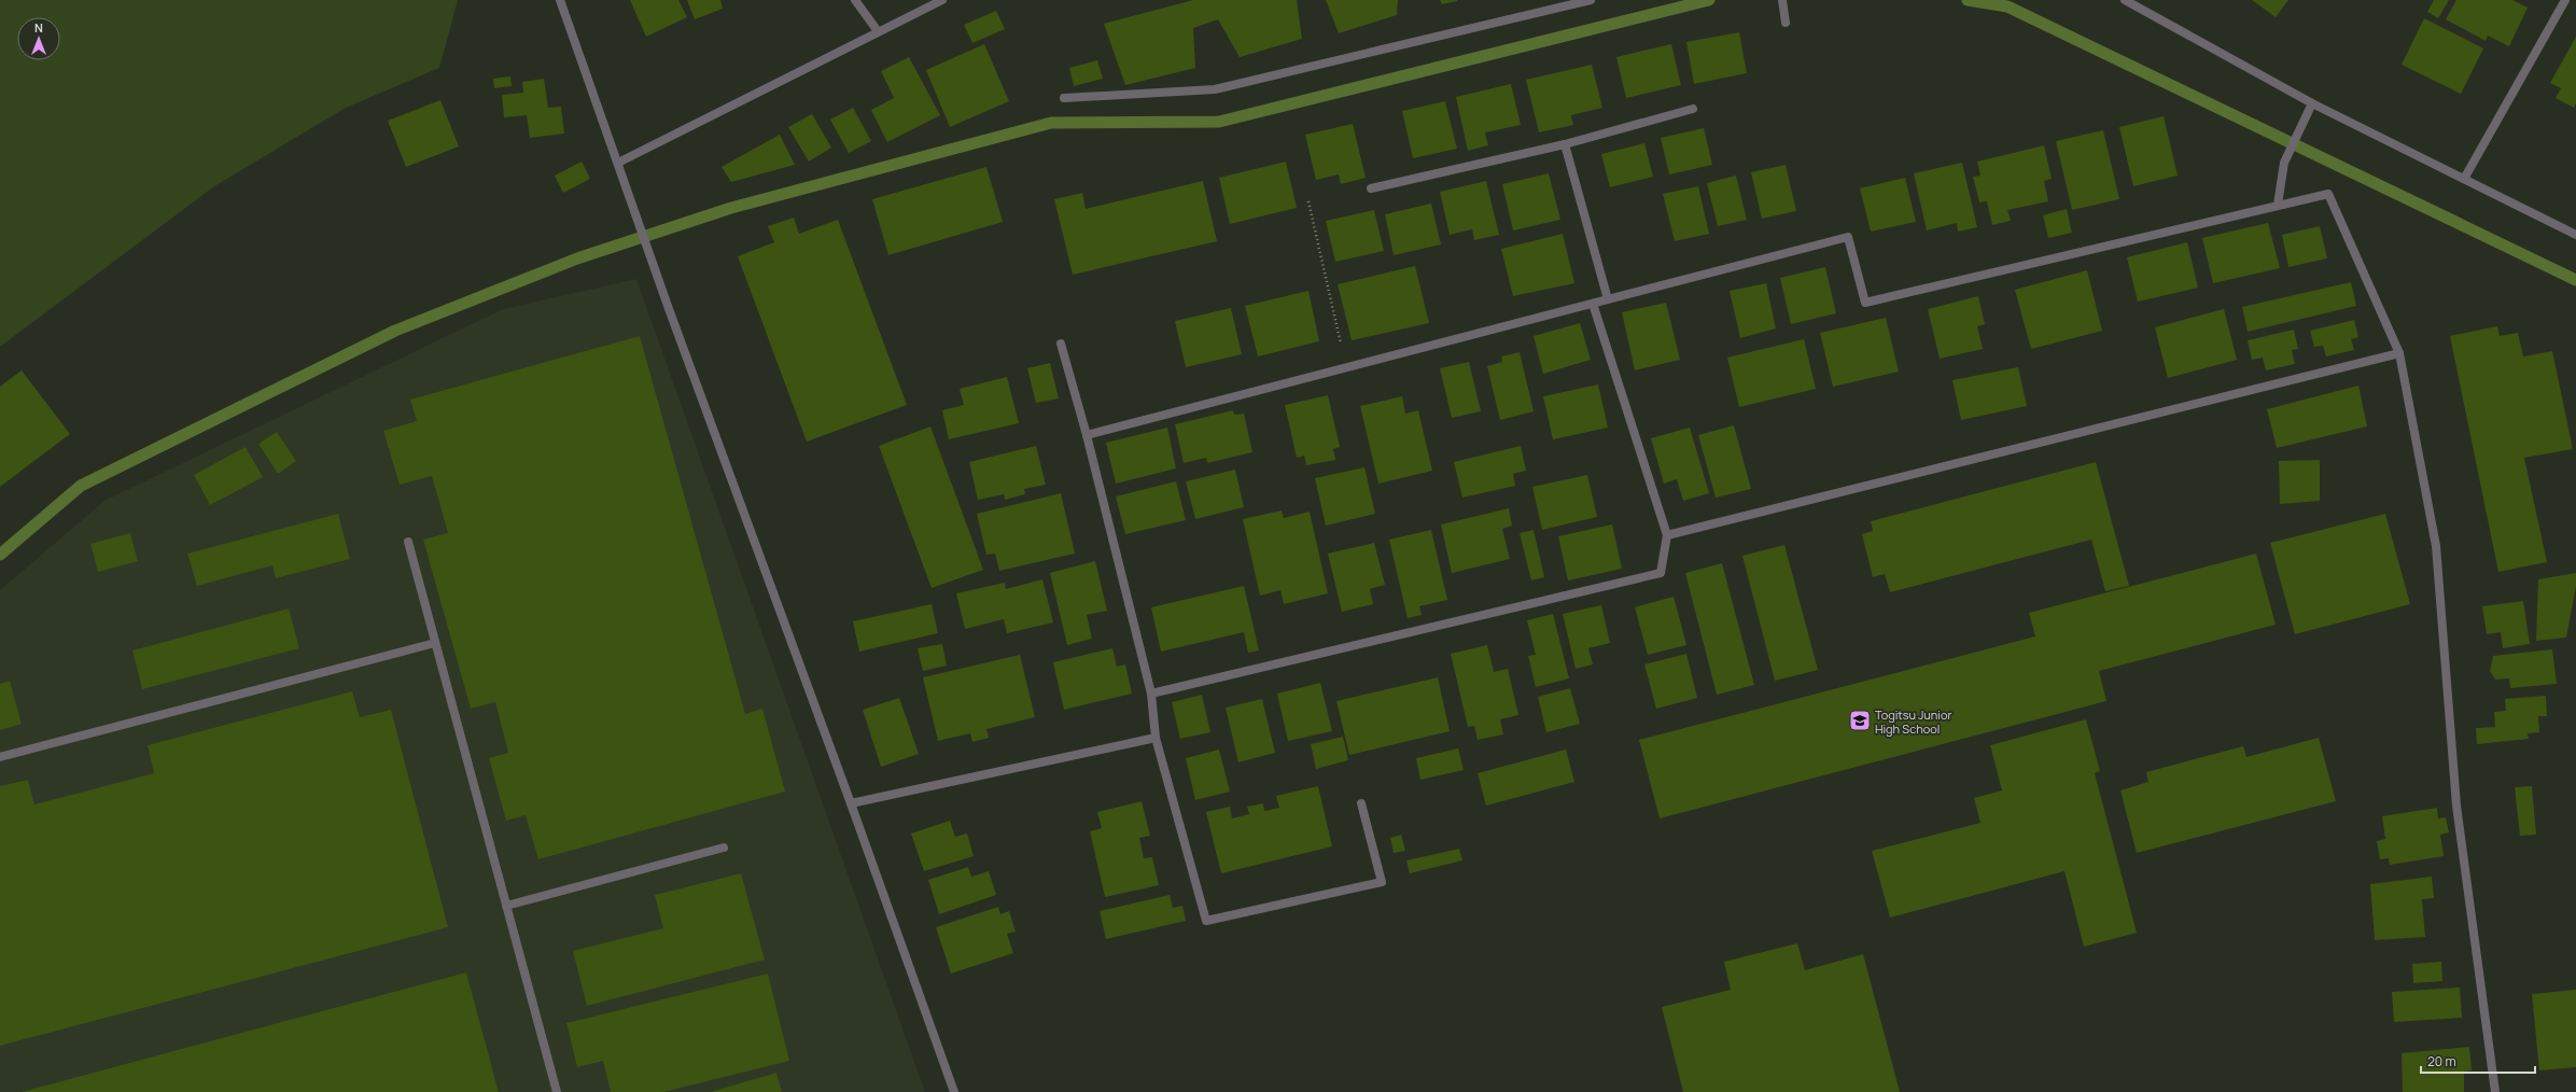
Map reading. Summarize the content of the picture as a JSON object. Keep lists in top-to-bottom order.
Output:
{
  "places": {
    "school or university": ["Togitsu Junior High School"]
  },
  "scale_bar": "20 m",
  "north": "top"
}
